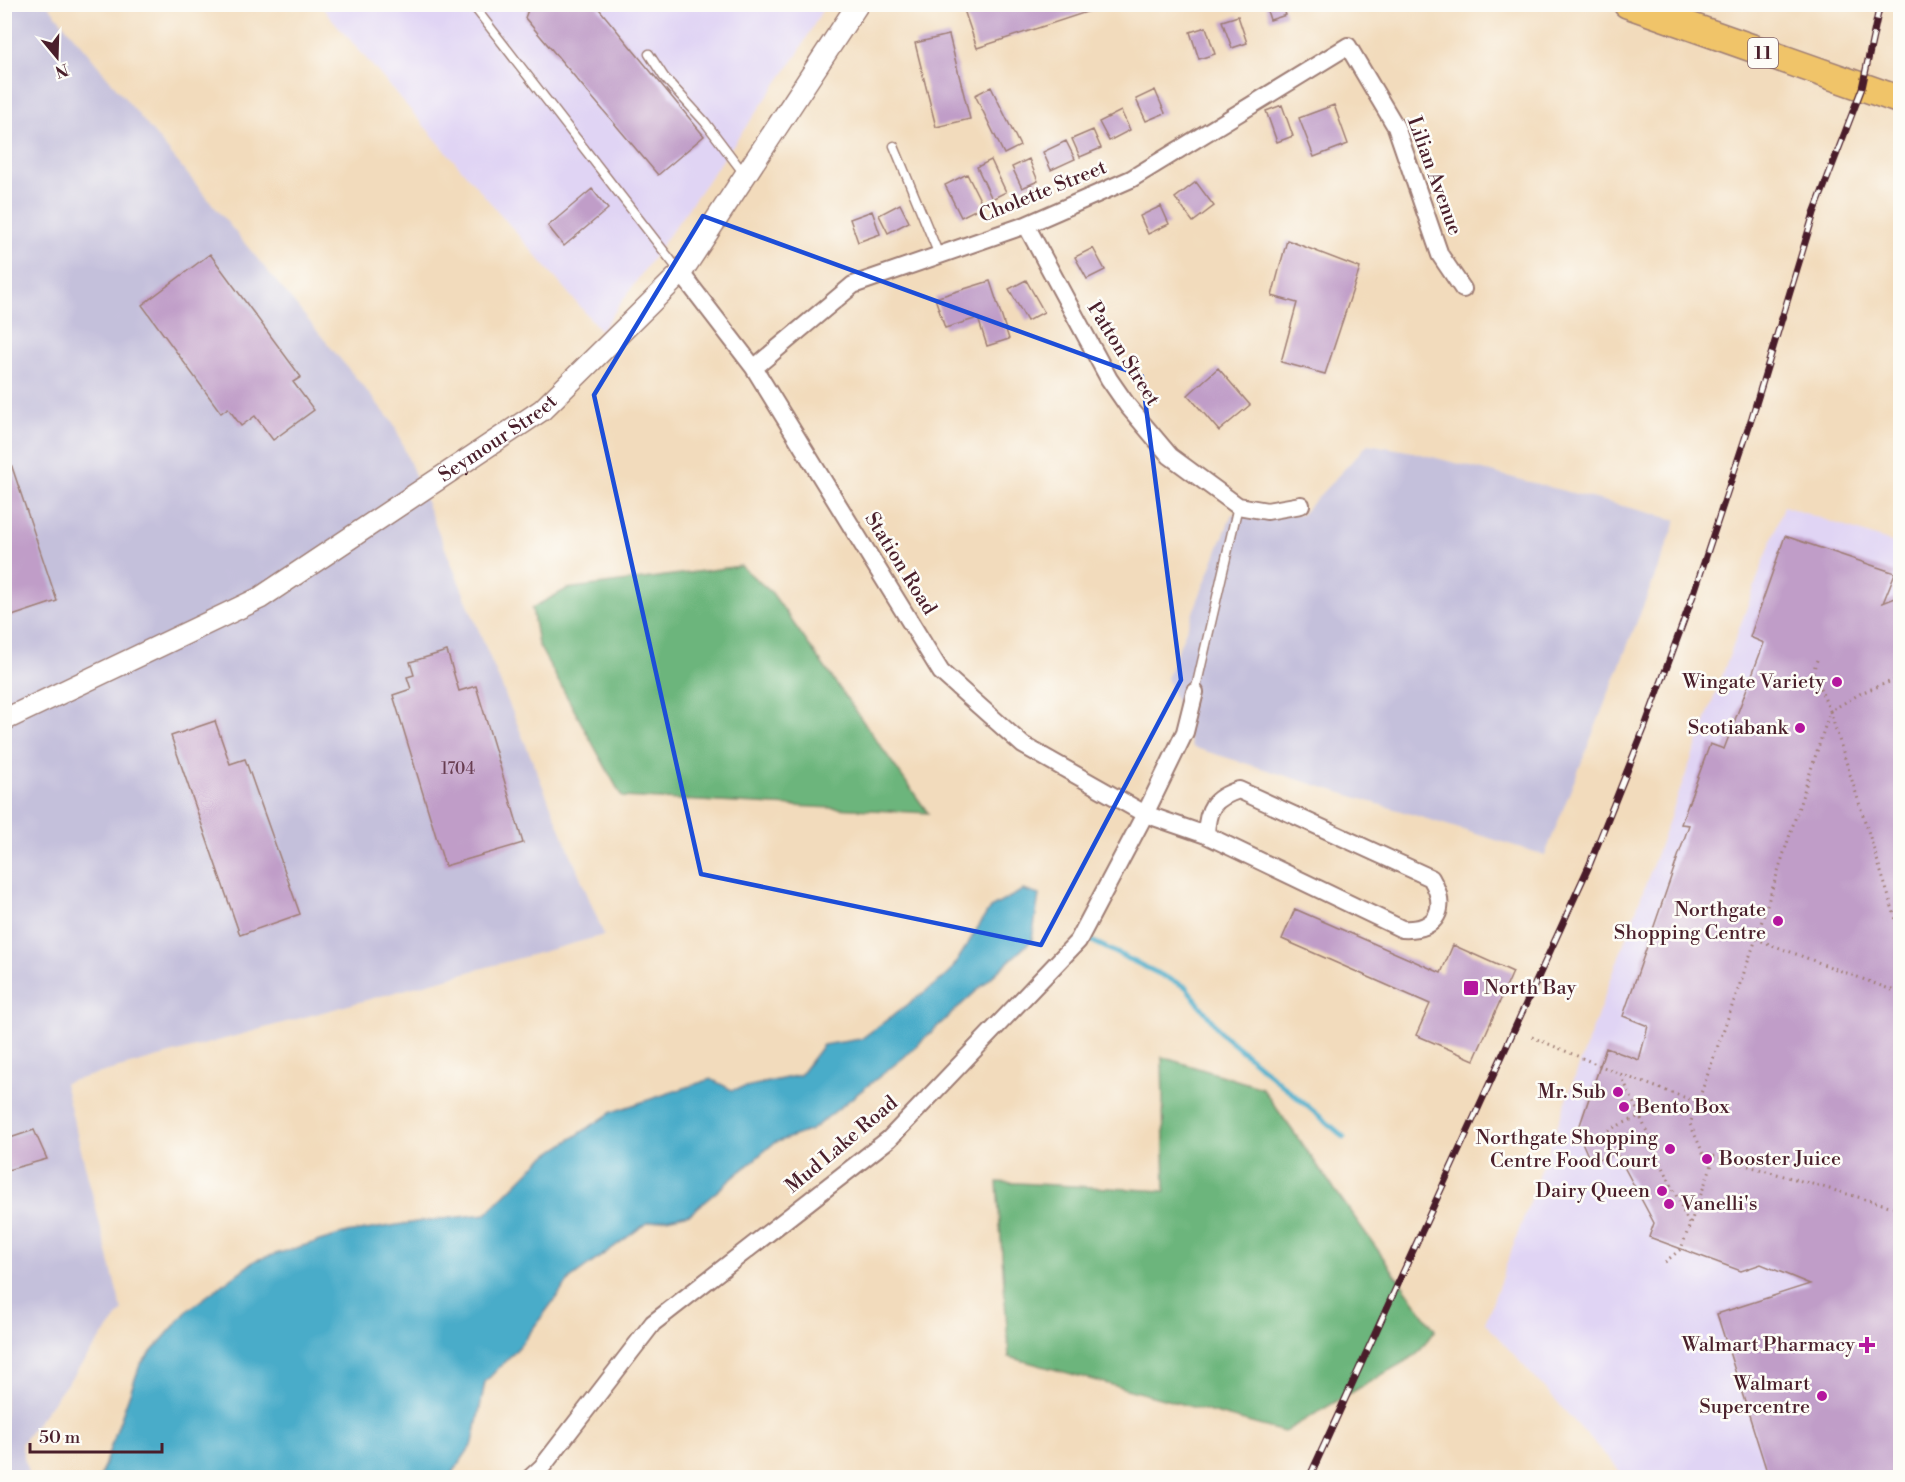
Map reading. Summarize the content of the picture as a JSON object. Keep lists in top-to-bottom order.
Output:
{
  "streets": {
    "highway": ["11"],
    "street": [
      "Lilian Avenue",
      "Cholette Street",
      "Patton Street",
      "Seymour Street",
      "Station Road",
      "Mud Lake Road"
    ]
  },
  "crossings": [
    ["Lilian Avenue", "Cholette Street"],
    ["Cholette Street", "Patton Street"],
    ["Cholette Street", "Station Road"],
    ["Seymour Street", "Station Road"],
    ["Station Road", "Mud Lake Road"]
  ],
  "places": {
    "other": [
      "Wingate Variety",
      "Scotiabank",
      "Northgate Shopping Centre",
      "Mr. Sub",
      "Bento Box",
      "Northgate Shopping Centre Food Court",
      "Booster Juice",
      "Dairy Queen",
      "Vanelli's",
      "Walmart Supercentre"
    ],
    "transit": ["North Bay"],
    "health": ["Walmart Pharmacy"]
  },
  "house_numbers": ["1704"],
  "scale_bar": "50 m",
  "north": "bottom"
}
